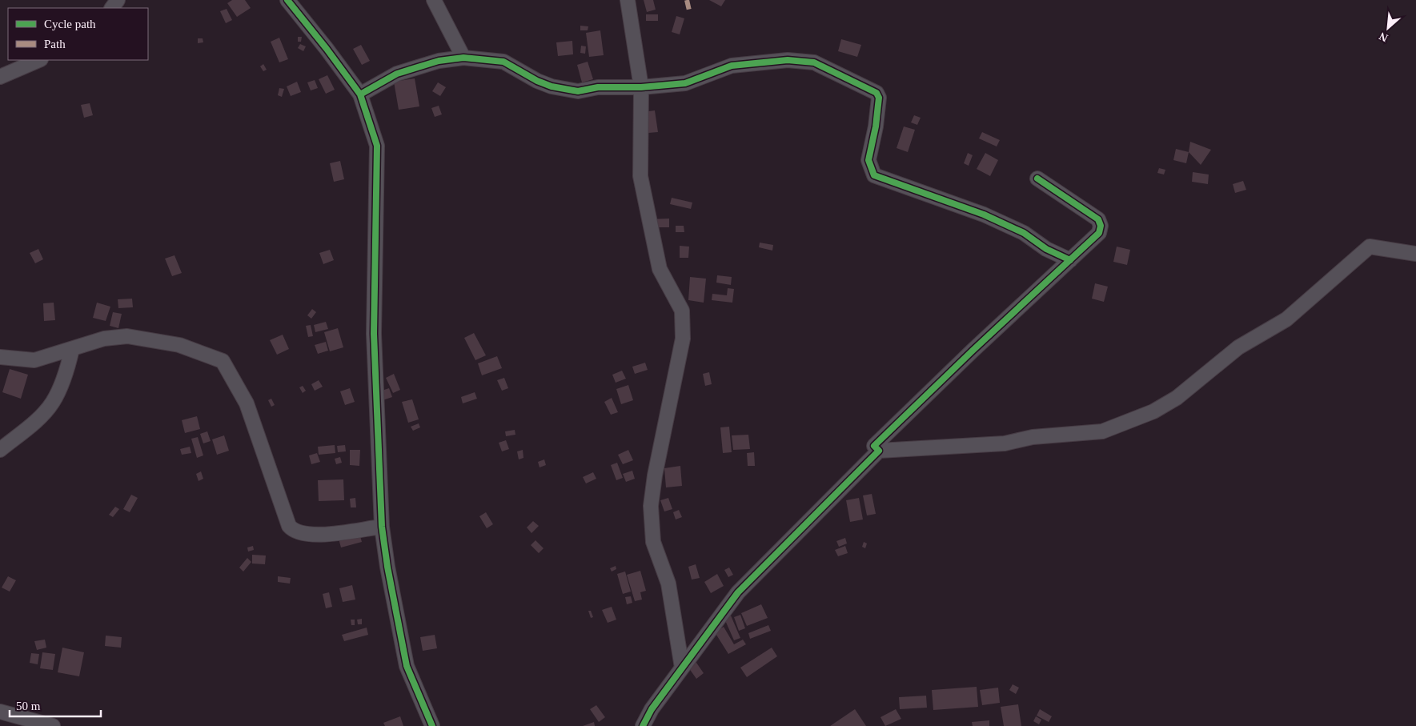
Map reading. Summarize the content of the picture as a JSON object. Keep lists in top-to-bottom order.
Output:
{
  "legend": ["Cycle path", "Path"],
  "scale_bar": "50 m",
  "north": "bottom left"
}
